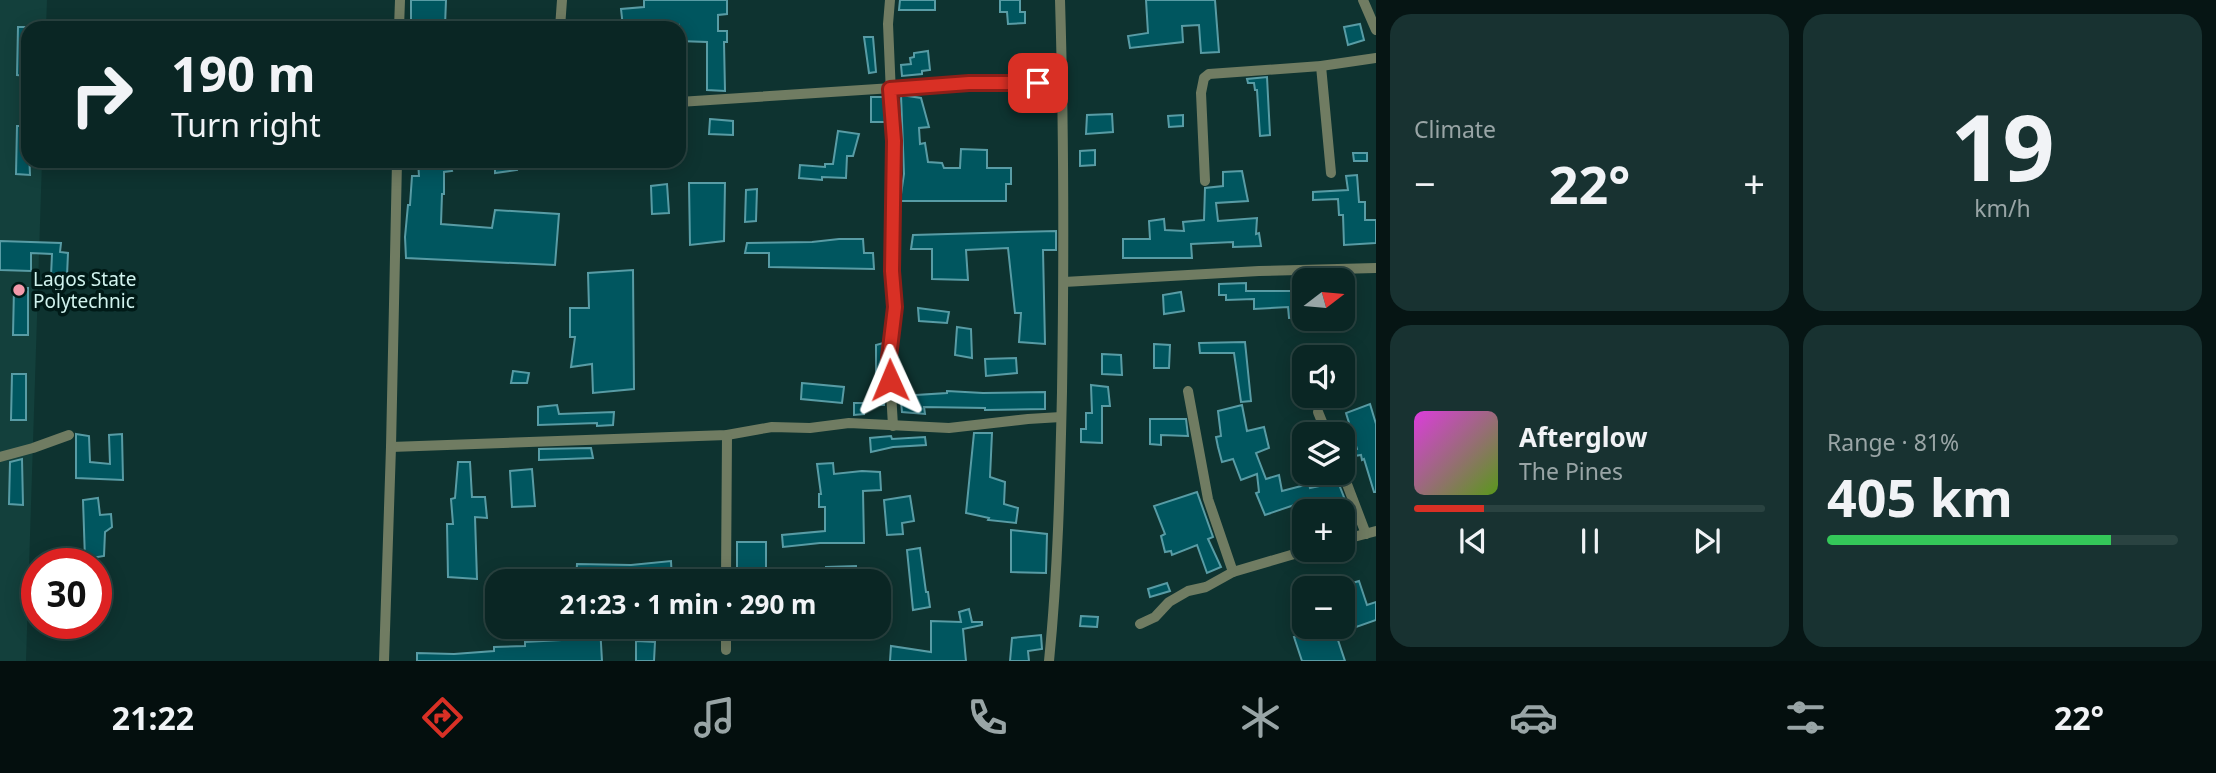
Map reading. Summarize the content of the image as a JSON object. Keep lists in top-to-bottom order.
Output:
{
  "places": ["Lagos State Polytechnic"],
  "north": "right",
  "page": {
    "tile": [
      "Climate",
      ["19", "km/h"],
      ["Range · 81%", "405 km"]
    ],
    "turn": ["190 m", "Turn right"],
    "heat": ["−", "22°", "+"],
    "map_buttons": ["+", "−"],
    "song": ["Afterglow", "The Pines"],
    "limit": "30",
    "trip": "21:23 · 1 min · 290 m",
    "tabs": ["21:22", "22°"]
  }
}
